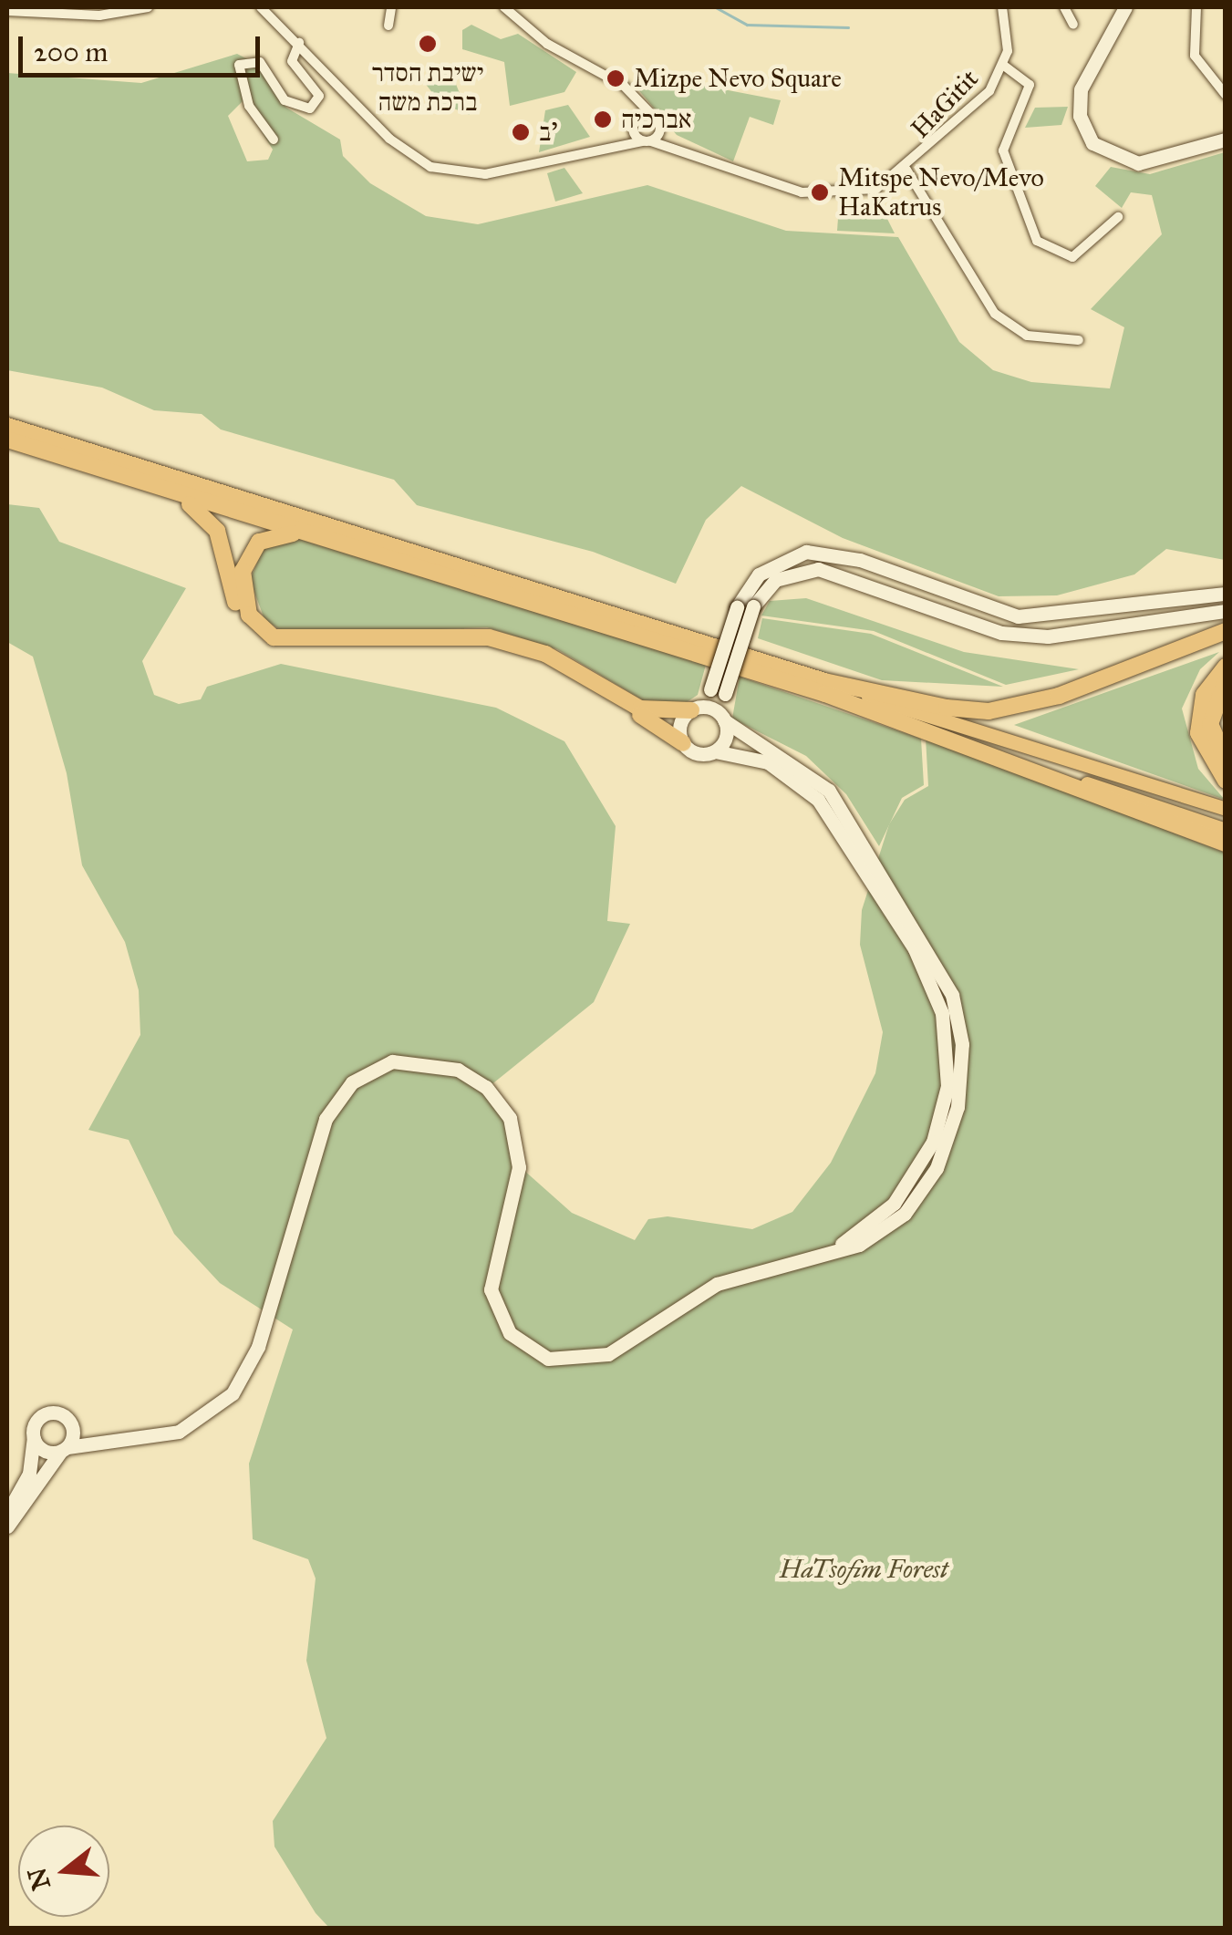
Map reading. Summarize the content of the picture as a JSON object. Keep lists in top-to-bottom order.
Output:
{
  "streets": {
    "street": ["HaGitit"]
  },
  "parks": ["HaTsofim Forest"],
  "places": [
    "ישיבת הסדר ברכת משה",
    "Mizpe Nevo Square",
    "אברכיה",
    "ב'",
    "Mitspe Nevo/Mevo HaKatrus"
  ],
  "scale_bar": "200 m",
  "north": "left"
}
